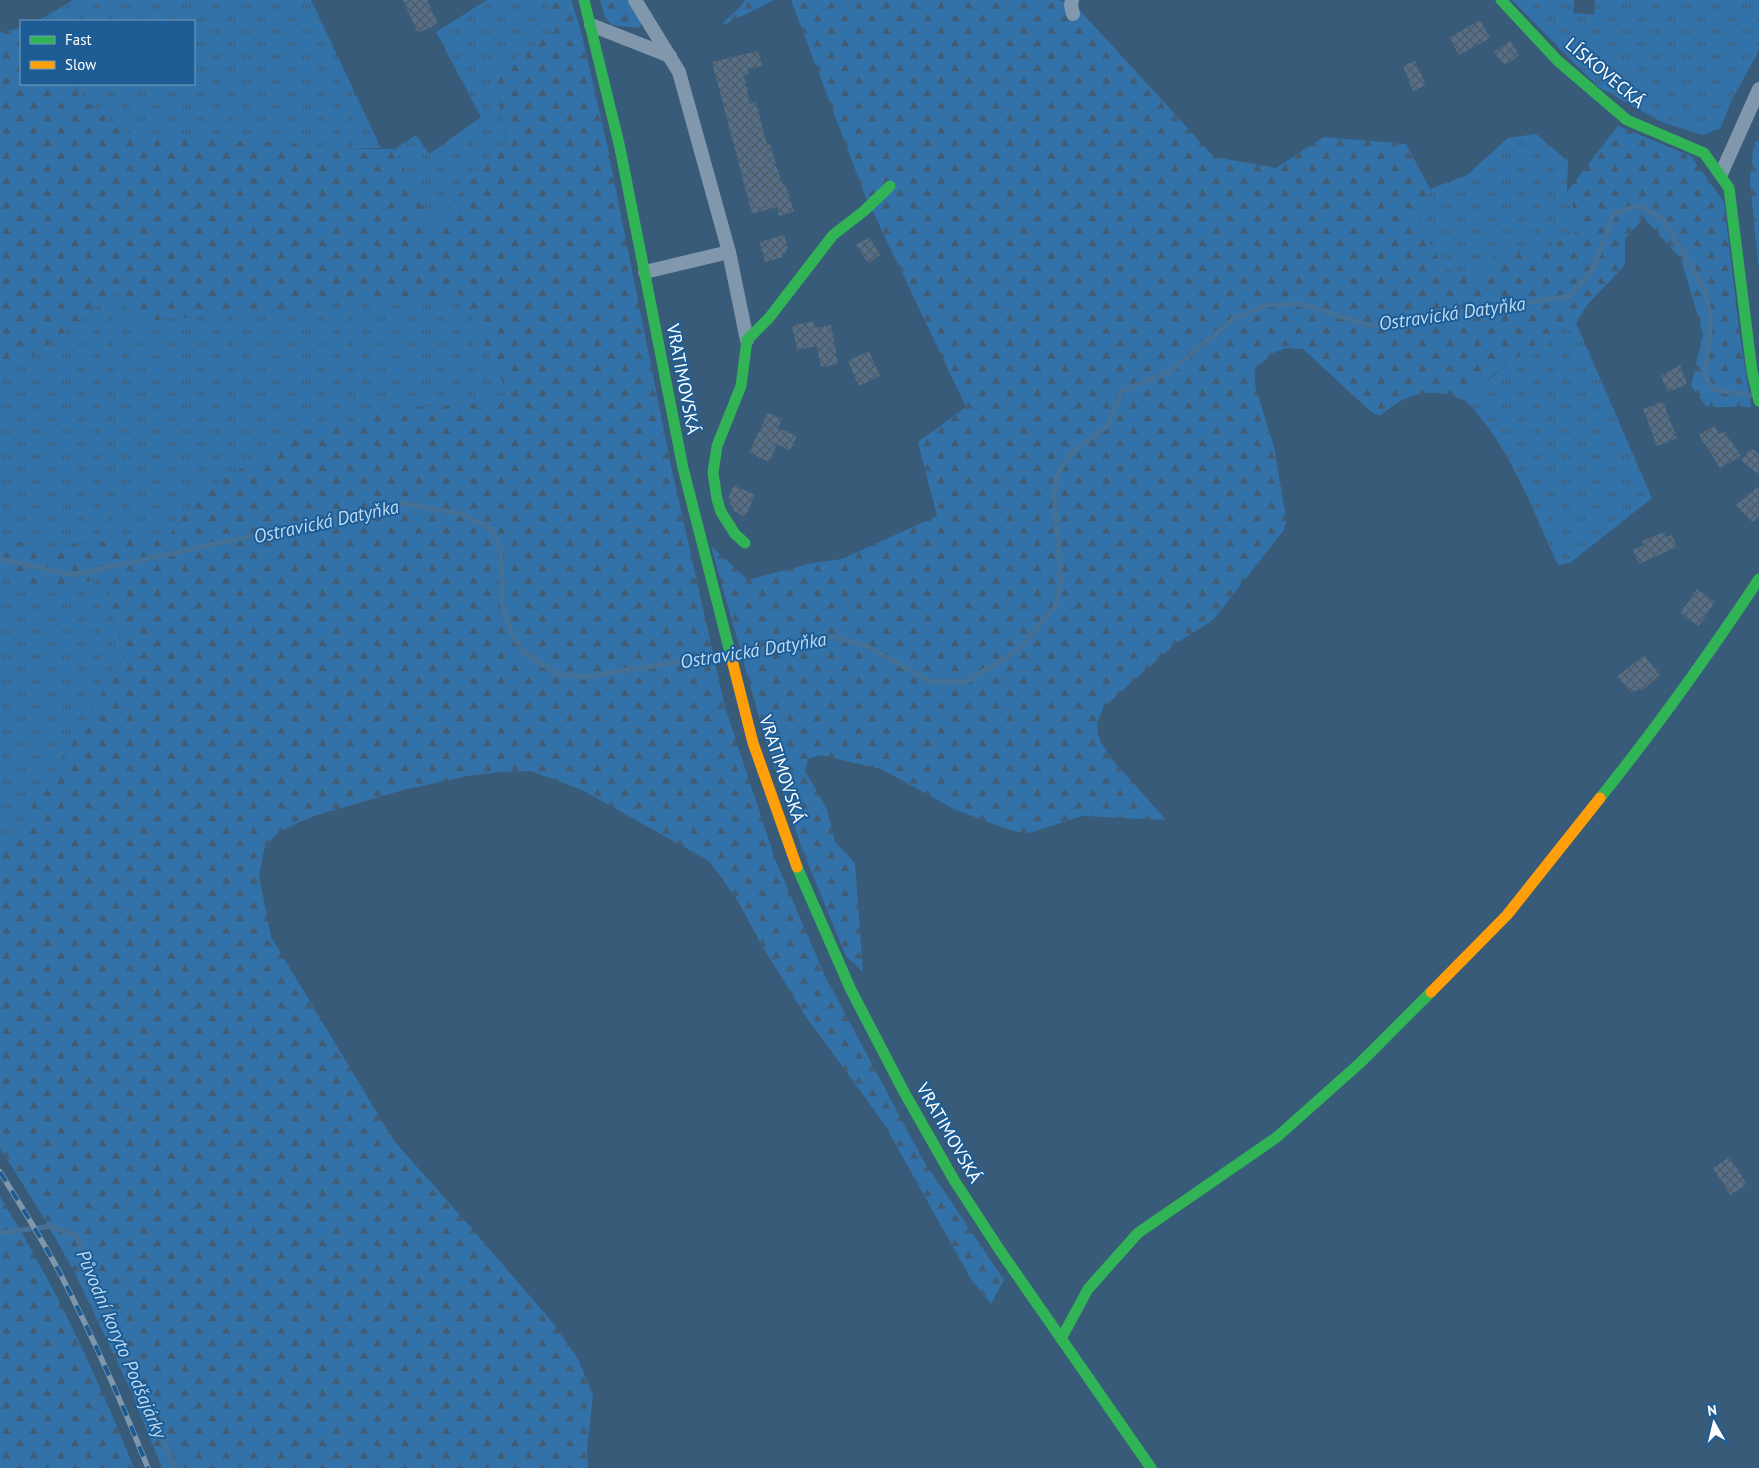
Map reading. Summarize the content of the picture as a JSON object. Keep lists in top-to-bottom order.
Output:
{
  "streets": {
    "street": ["LÍSKOVECKÁ", "VRATIMOVSKÁ"]
  },
  "water": ["Ostravická Datyňka", "Původní koryto Podšajárky"],
  "legend": ["Fast", "Slow"],
  "north": "top"
}
